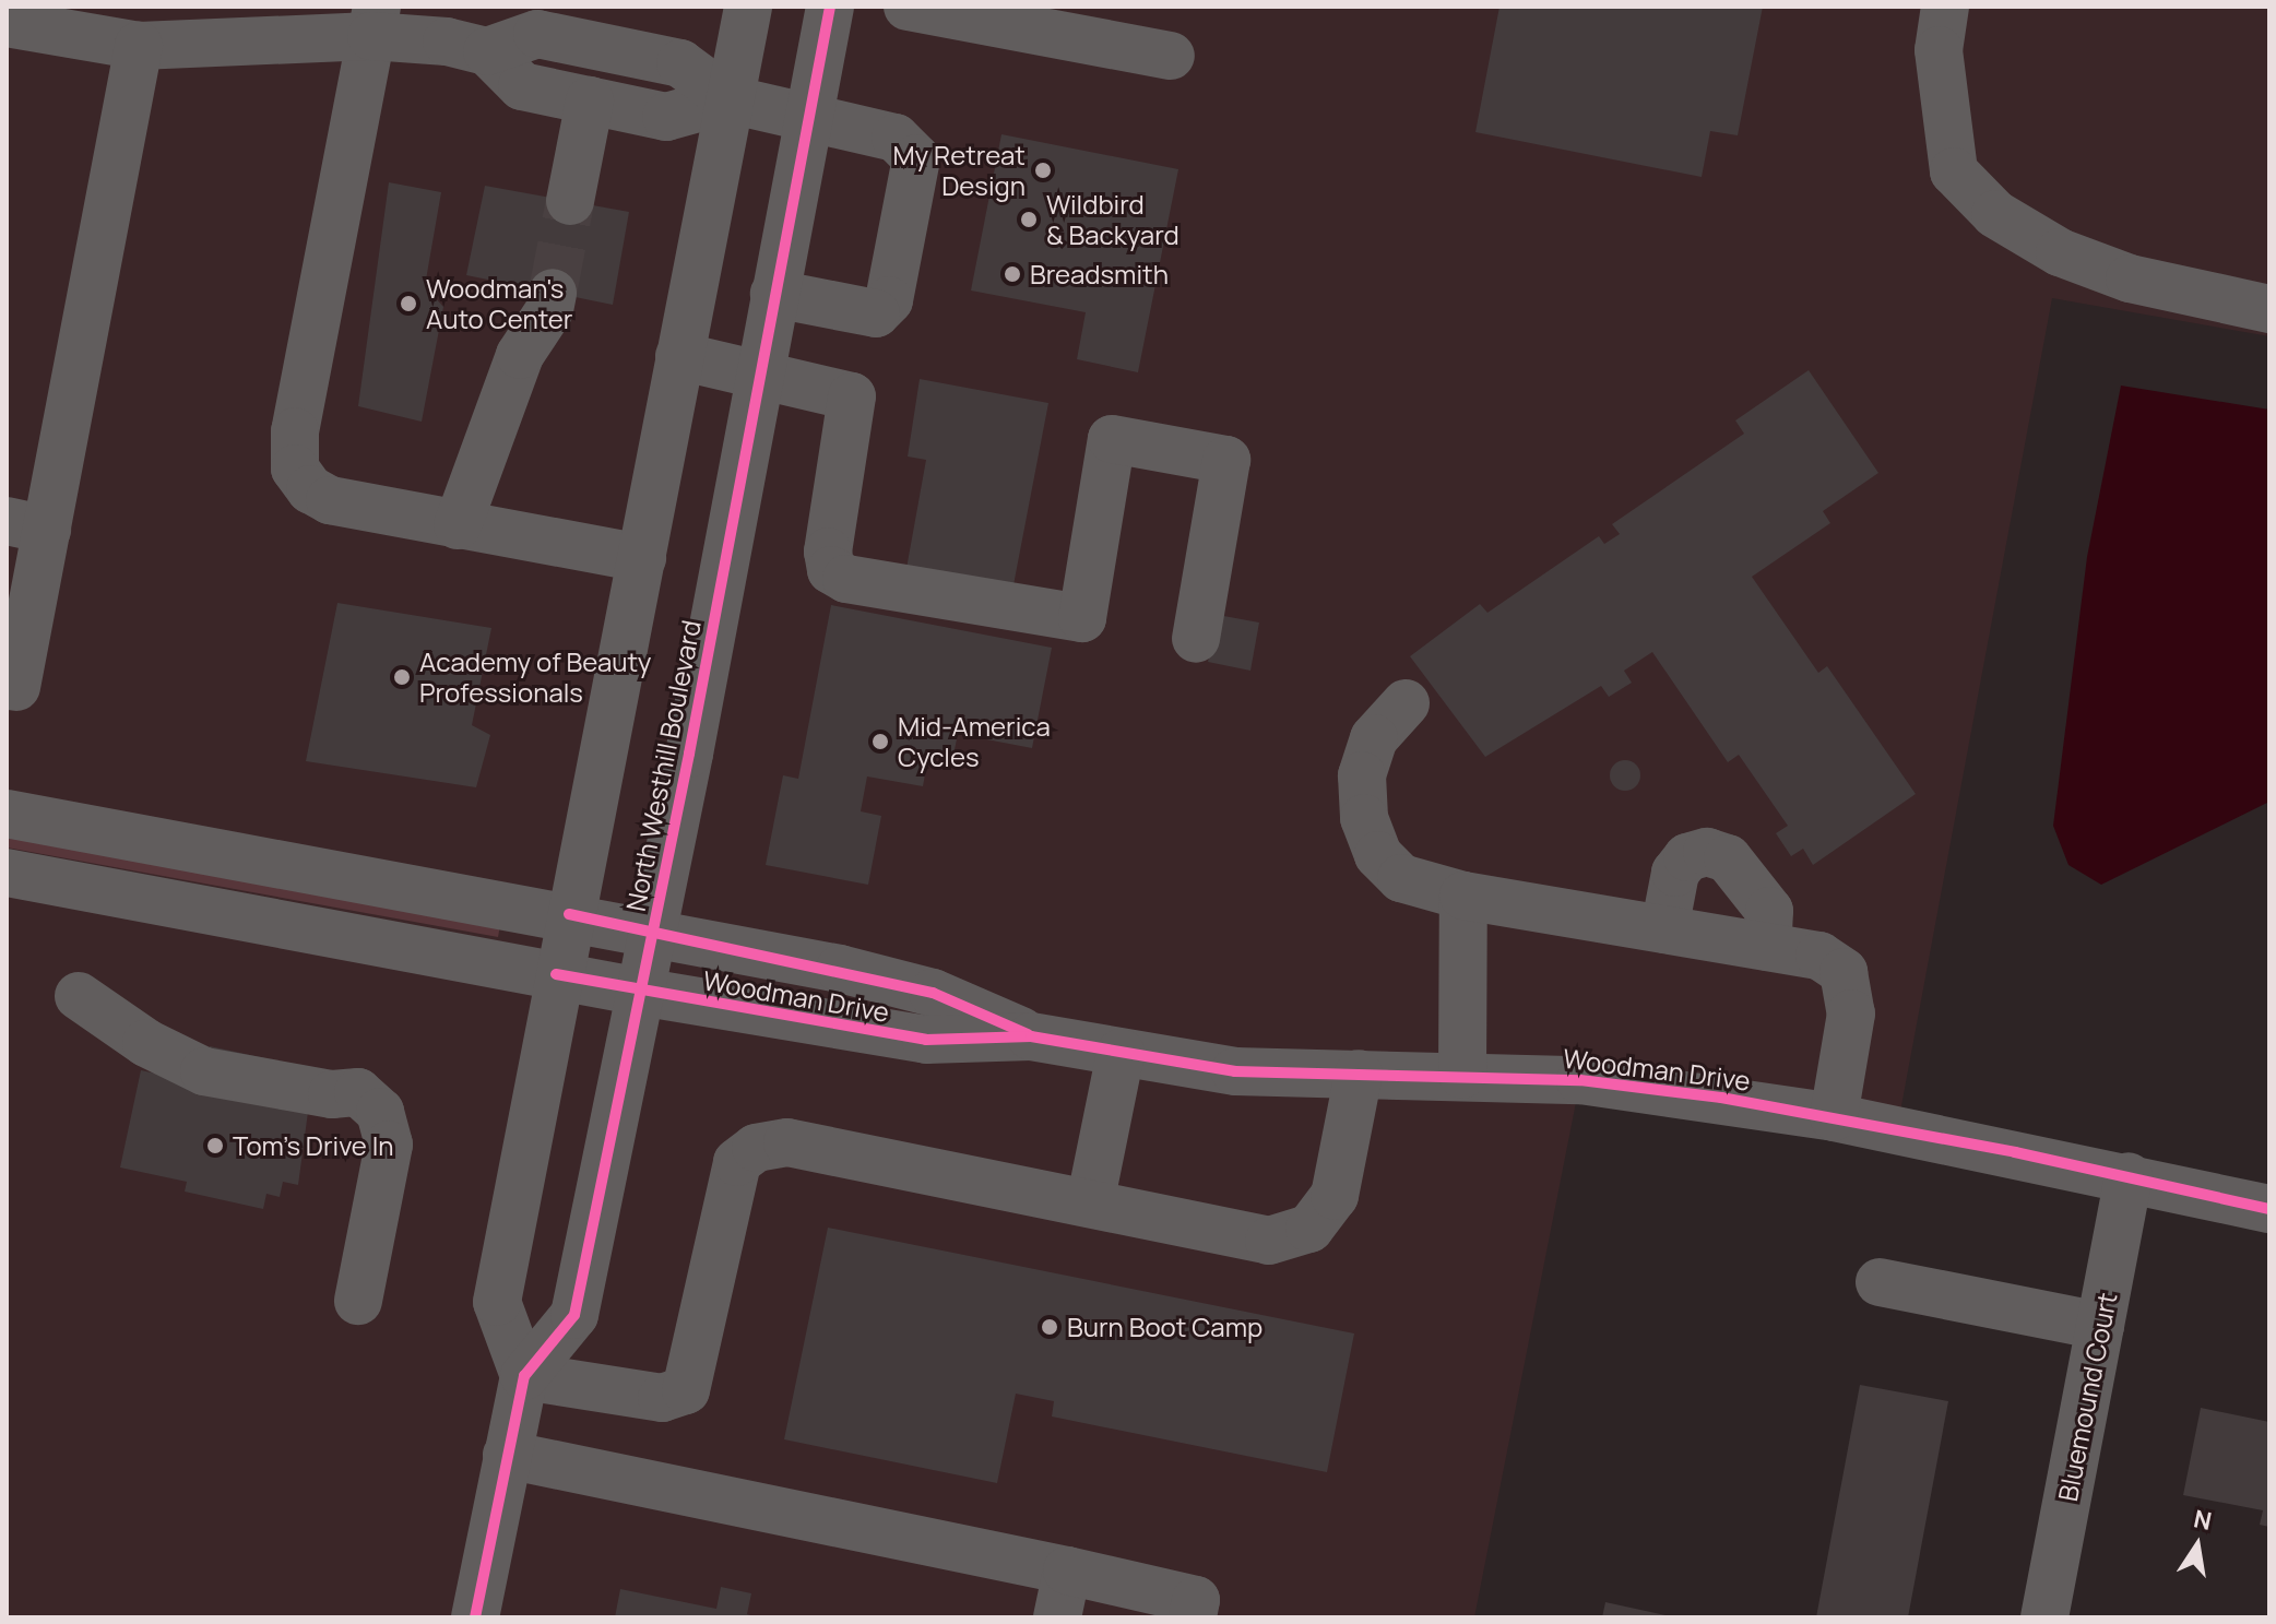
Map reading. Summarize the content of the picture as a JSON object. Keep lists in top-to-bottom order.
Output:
{
  "streets": {
    "street": ["North Westhill Boulevard", "Woodman Drive", "Bluemound Court"]
  },
  "crossings": [
    ["North Westhill Boulevard", "Woodman Drive"],
    ["Woodman Drive", "Bluemound Court"]
  ],
  "places": [
    "My Retreat Design",
    "Wildbird & Backyard",
    "Breadsmith",
    "Woodman's Auto Center",
    "Academy of Beauty Professionals",
    "Mid-America Cycles",
    "Tom's Drive In",
    "Burn Boot Camp"
  ],
  "north": "top"
}
